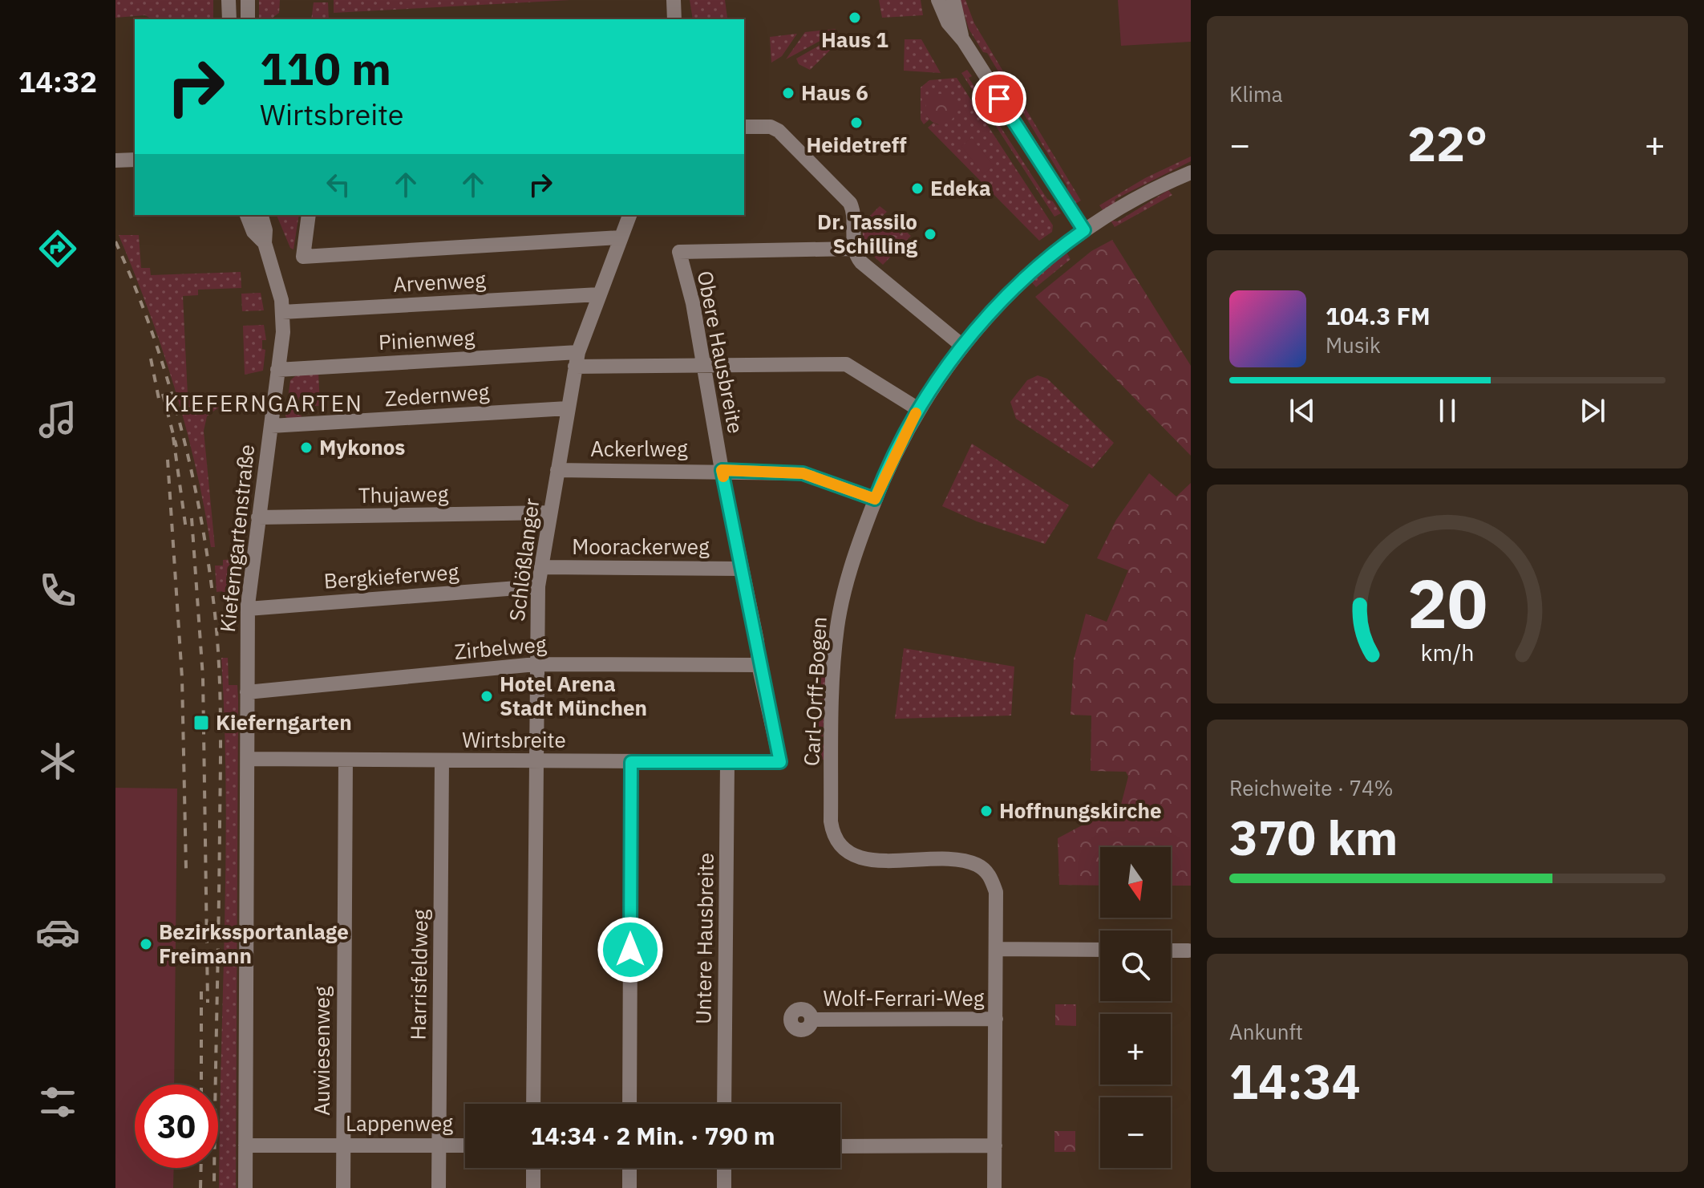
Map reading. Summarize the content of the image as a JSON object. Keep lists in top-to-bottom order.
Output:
{
  "streets": {
    "street": [
      "Arvenweg",
      "Pinienweg",
      "Obere Hausbreite",
      "Zedernweg",
      "Ackerlweg",
      "Thujaweg",
      "Kieferngartenstraße",
      "Moorackerweg",
      "Schlößlanger",
      "Bergkieferweg",
      "Zirbelweg",
      "Carl-Orff-Bogen",
      "Wirtsbreite",
      "Untere Hausbreite",
      "Harrisfeldweg",
      "Wolf-Ferrari-Weg",
      "Auwiesenweg",
      "Lappenweg"
    ]
  },
  "crossings": [
    ["Arvenweg", "Kieferngartenstraße"],
    ["Arvenweg", "Schlößlanger"],
    ["Pinienweg", "Obere Hausbreite"],
    ["Pinienweg", "Kieferngartenstraße"],
    ["Pinienweg", "Schlößlanger"],
    ["Pinienweg", "Carl-Orff-Bogen"],
    ["Obere Hausbreite", "Ackerlweg"],
    ["Obere Hausbreite", "Moorackerweg"],
    ["Obere Hausbreite", "Zirbelweg"],
    ["Obere Hausbreite", "Wirtsbreite"],
    ["Zedernweg", "Kieferngartenstraße"],
    ["Zedernweg", "Schlößlanger"],
    ["Ackerlweg", "Schlößlanger"],
    ["Ackerlweg", "Carl-Orff-Bogen"],
    ["Thujaweg", "Kieferngartenstraße"],
    ["Thujaweg", "Schlößlanger"],
    ["Kieferngartenstraße", "Bergkieferweg"],
    ["Kieferngartenstraße", "Zirbelweg"],
    ["Kieferngartenstraße", "Wirtsbreite"],
    ["Kieferngartenstraße", "Lappenweg"],
    ["Moorackerweg", "Schlößlanger"],
    ["Schlößlanger", "Bergkieferweg"],
    ["Schlößlanger", "Zirbelweg"],
    ["Schlößlanger", "Wirtsbreite"],
    ["Carl-Orff-Bogen", "Wolf-Ferrari-Weg"],
    ["Wirtsbreite", "Untere Hausbreite"],
    ["Wirtsbreite", "Harrisfeldweg"],
    ["Wirtsbreite", "Auwiesenweg"],
    ["Harrisfeldweg", "Lappenweg"],
    ["Auwiesenweg", "Lappenweg"]
  ],
  "districts": ["KIEFERNGARTEN"],
  "places": {
    "other": [
      "Haus 1",
      "Haus 6",
      "Heidetreff",
      "Edeka",
      "Dr. Tassilo Schilling",
      "Mykonos",
      "Hotel Arena Stadt München",
      "Hoffnungskirche",
      "Bezirkssportanlage Freimann"
    ],
    "transit": ["Kieferngarten"]
  },
  "north": "bottom",
  "page": {
    "tabs": "14:32",
    "tile": [
      "Klima",
      ["Reichweite · 74%", "370 km"],
      ["Ankunft", "14:34"]
    ],
    "turn": ["110 m", "Wirtsbreite"],
    "heat": ["−", "22°", "+"],
    "song": ["104.3 FM", "Musik"],
    "map_buttons": ["+", "−"],
    "limit": "30",
    "trip": "14:34 · 2 Min. · 790 m",
    "gauge": ["20", "km/h"]
  }
}
